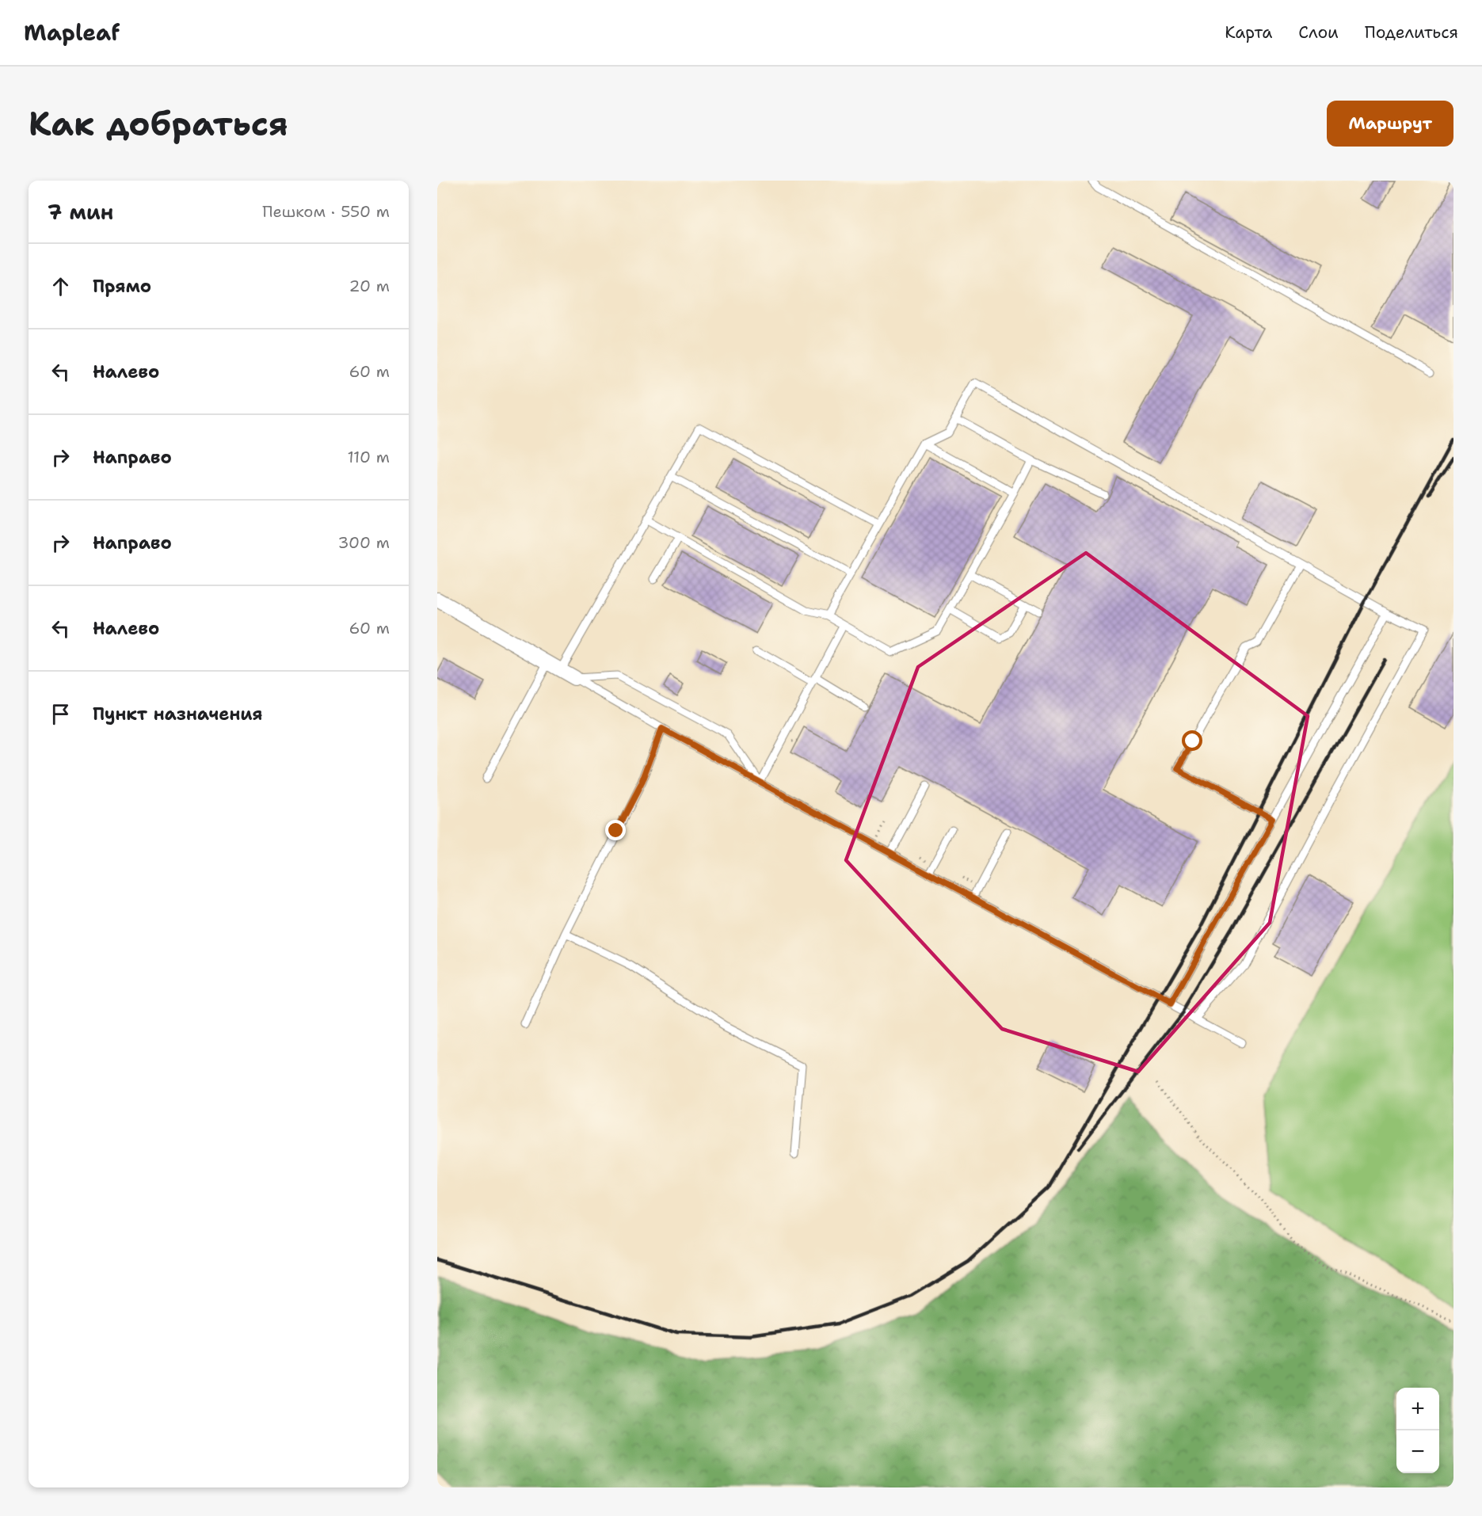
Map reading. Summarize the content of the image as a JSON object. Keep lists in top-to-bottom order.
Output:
{
  "page": {
    "header": "Mapleaf",
    "nav": ["Карта", "Слои", "Поделиться"],
    "buttons": "Маршрут",
    "title": "Как добраться",
    "heading": ["7 мин", "Пешком · 550 m"],
    "list": [
      ["Прямо", "20 m"],
      ["Налево", "60 m"],
      ["Направо", "110 m"],
      ["Направо", "300 m"],
      ["Налево", "60 m"],
      "Пункт назначения"
    ],
    "map_buttons": ["+", "−"]
  }
}
